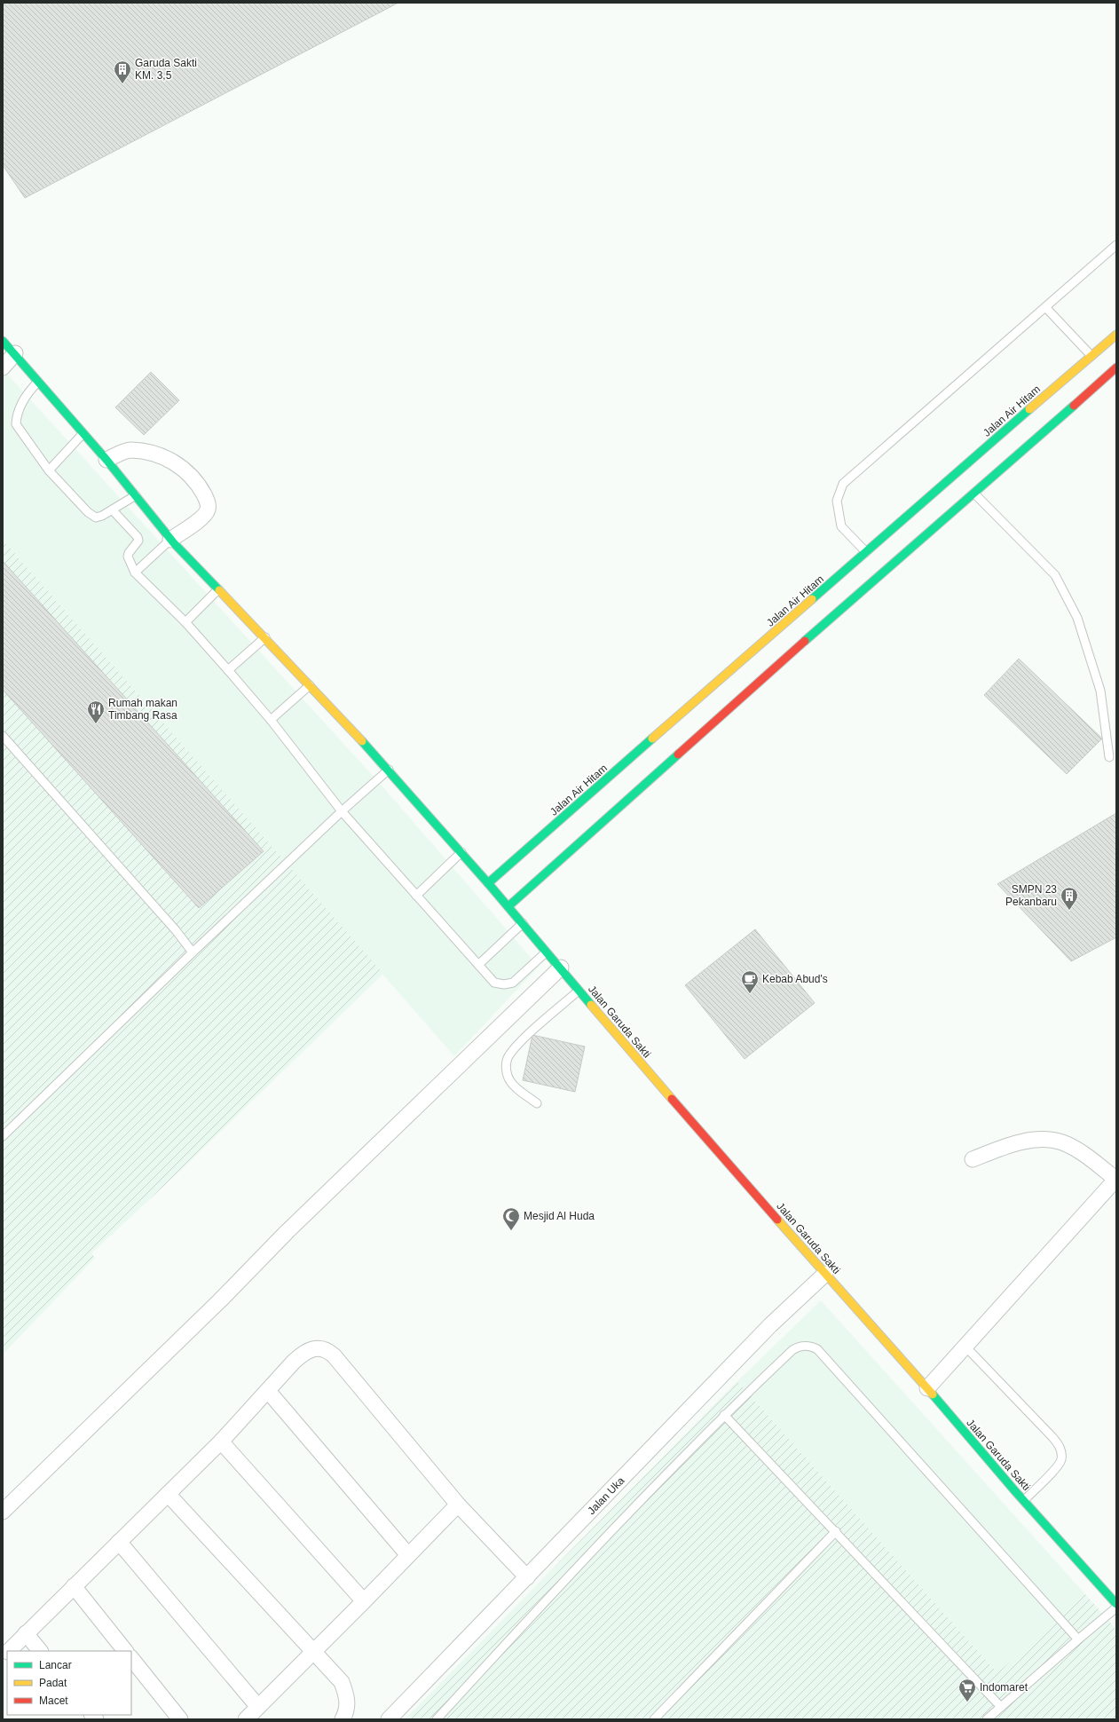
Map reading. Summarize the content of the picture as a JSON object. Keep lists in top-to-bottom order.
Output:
{
  "streets": {
    "main road": ["Jalan Air Hitam", "Jalan Garuda Sakti"],
    "street": ["Jalan Uka"]
  },
  "crossings": [
    ["Jalan Air Hitam", "Jalan Garuda Sakti"],
    ["Jalan Garuda Sakti", "Jalan Uka"]
  ],
  "places": {
    "building": ["Garuda Sakti KM. 3,5", "SMPN 23 Pekanbaru"],
    "restaurant": ["Rumah makan Timbang Rasa"],
    "cafe": ["Kebab Abud's"],
    "mosque": ["Mesjid Al Huda"],
    "supermarket": ["Indomaret"]
  },
  "legend": ["Lancar", "Padat", "Macet"]
}
